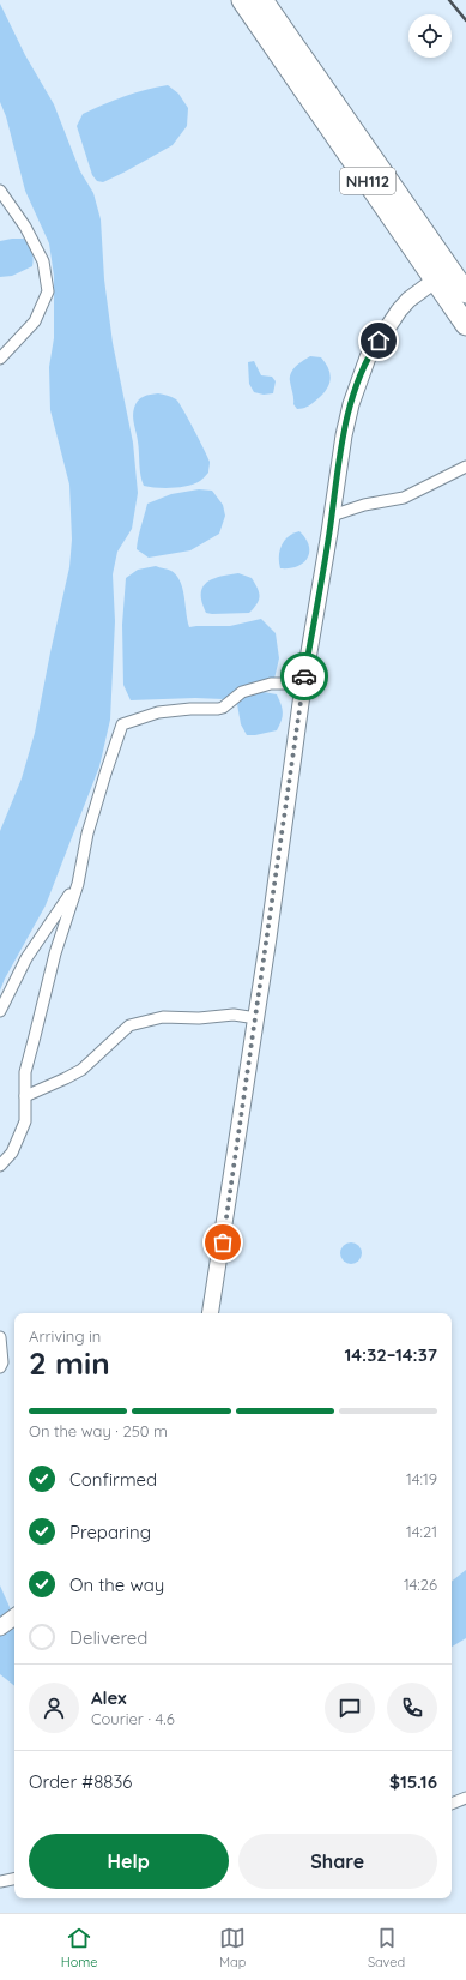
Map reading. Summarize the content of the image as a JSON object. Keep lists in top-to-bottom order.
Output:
{
  "streets": {
    "highway": ["NH112"]
  },
  "page": {
    "heading": ["2 min", "Arriving in", "14:32–14:37"],
    "panel": [
      "Alex",
      "Courier · 4.6",
      "Order #8836",
      "$15.16"
    ],
    "bar": "On the way · 250 m",
    "list": [
      ["Confirmed", "14:19"],
      ["Preparing", "14:21"],
      ["On the way", "14:26"],
      "Delivered"
    ],
    "buttons": ["Help", "Share"],
    "tabs": ["Home", "Map", "Saved"]
  }
}
